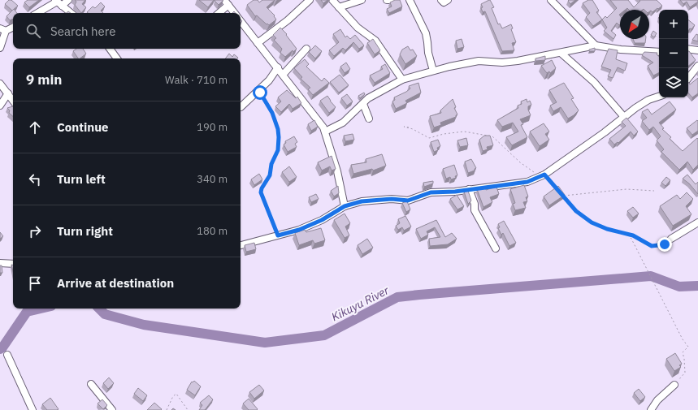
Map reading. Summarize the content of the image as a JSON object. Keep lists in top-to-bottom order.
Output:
{
  "water": ["Kikuyu River"],
  "north": "bottom left",
  "page": {
    "map_buttons": ["+", "−"],
    "search": "Search here",
    "heading": ["9 min", "Walk · 710 m"],
    "list": [
      ["Continue", "190 m"],
      ["Turn left", "340 m"],
      ["Turn right", "180 m"],
      "Arrive at destination"
    ]
  }
}
